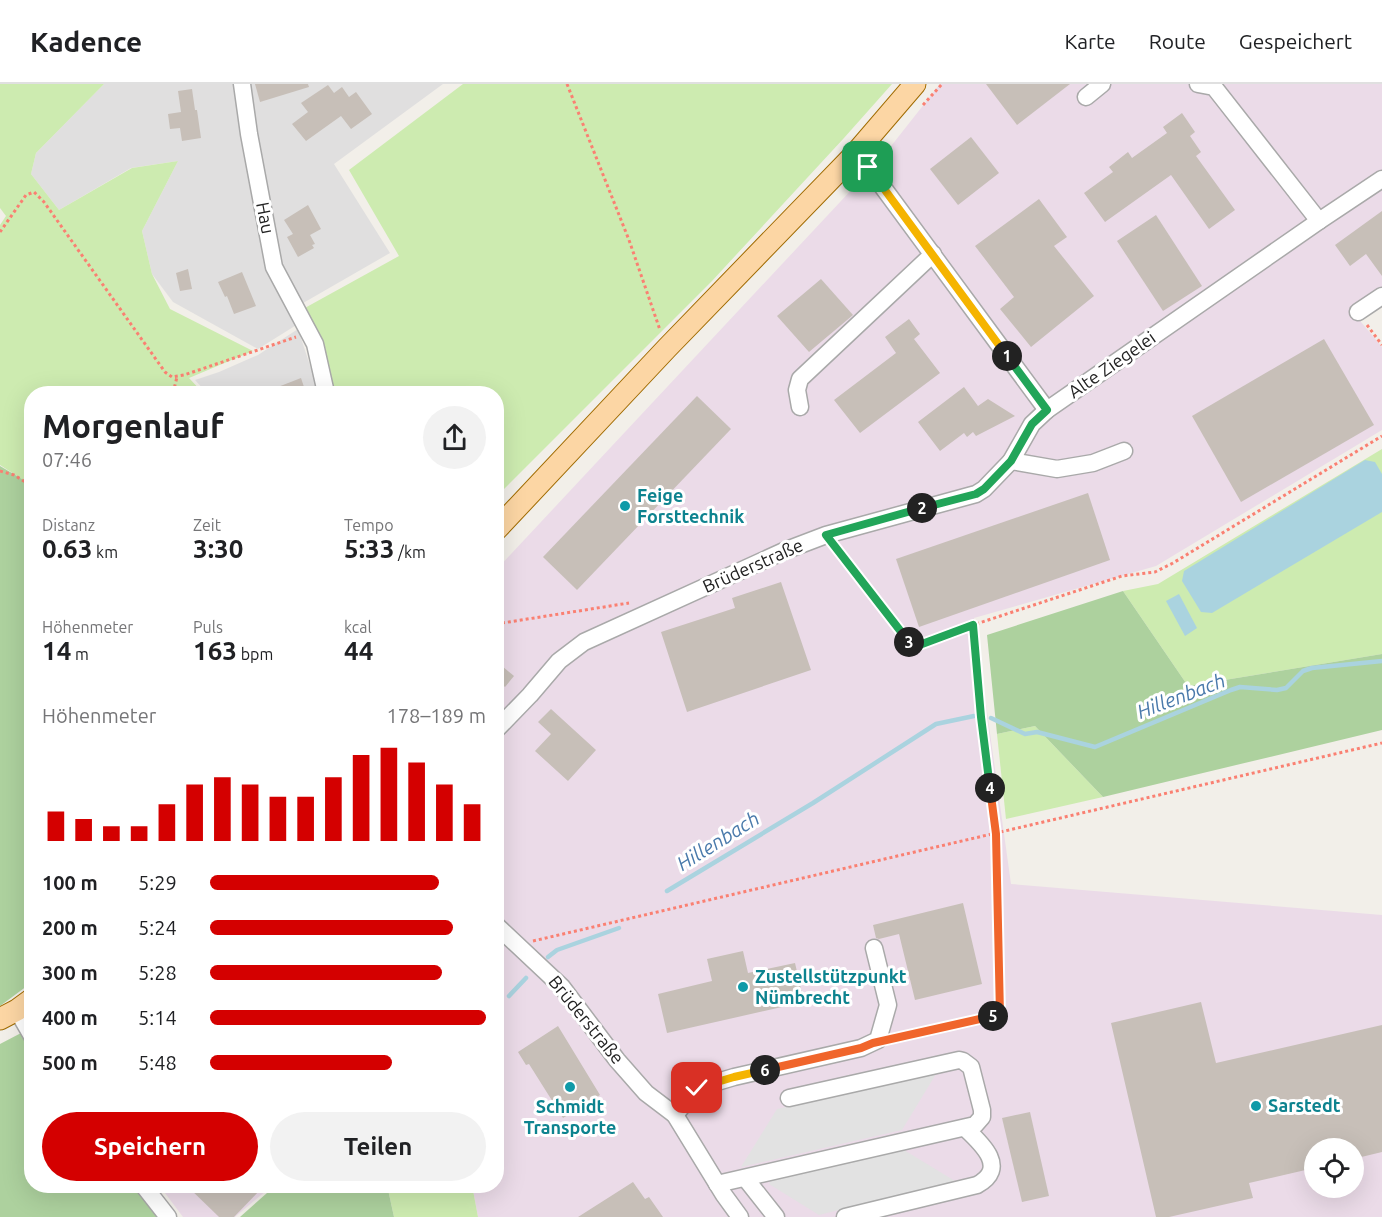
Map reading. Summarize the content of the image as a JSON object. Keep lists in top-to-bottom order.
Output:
{
  "streets": {
    "street": ["Hau", "Alte Ziegelei", "Brüderstraße"]
  },
  "crossings": [
    ["Alte Ziegelei", "Brüderstraße"]
  ],
  "water": ["Hillenbach"],
  "places": [
    "Feige Forsttechnik",
    "Zustellstützpunkt Nümbrecht",
    "Schmidt Transporte",
    "Sarstedt"
  ],
  "page": {
    "header": "Kadence",
    "nav": ["Karte", "Route", "Gespeichert"],
    "pins": [
      "1",
      "2",
      "3",
      "4",
      "5",
      "6"
    ],
    "heading": ["Morgenlauf", "07:46"],
    "stats": [
      ["Distanz", "0.63 km"],
      ["Zeit", "3:30"],
      ["Tempo", "5:33 /km"],
      ["Höhenmeter", "14 m"],
      ["Puls", "163 bpm"],
      ["kcal", "44"]
    ],
    "chart": ["Höhenmeter", "178–189 m"],
    "list": [
      {
        "name": "100 m",
        "note": "5:29"
      },
      {
        "name": "200 m",
        "note": "5:24"
      },
      {
        "name": "300 m",
        "note": "5:28"
      },
      {
        "name": "400 m",
        "note": "5:14"
      },
      {
        "name": "500 m",
        "note": "5:48"
      }
    ],
    "buttons": ["Speichern", "Teilen"]
  }
}
